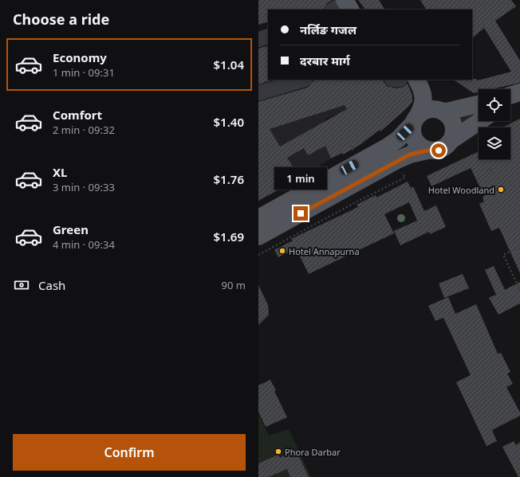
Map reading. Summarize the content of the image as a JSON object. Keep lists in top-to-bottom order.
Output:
{
  "places": ["Hotel Woodland", "Hotel Annapurna", "Phora Darbar"],
  "page": {
    "heading": "Choose a ride",
    "banner": ["नर्लिङ गजल", "दरबार मार्ग"],
    "list": [
      {
        "name": "Economy",
        "note": "1 min · 09:31",
        "value": "$1.04"
      },
      {
        "name": "Comfort",
        "note": "2 min · 09:32",
        "value": "$1.40"
      },
      {
        "name": "XL",
        "note": "3 min · 09:33",
        "value": "$1.76"
      },
      {
        "name": "Green",
        "note": "4 min · 09:34",
        "value": "$1.69"
      }
    ],
    "bubble": "1 min",
    "pay": ["Cash", "90 m"],
    "buttons": "Confirm"
  }
}
